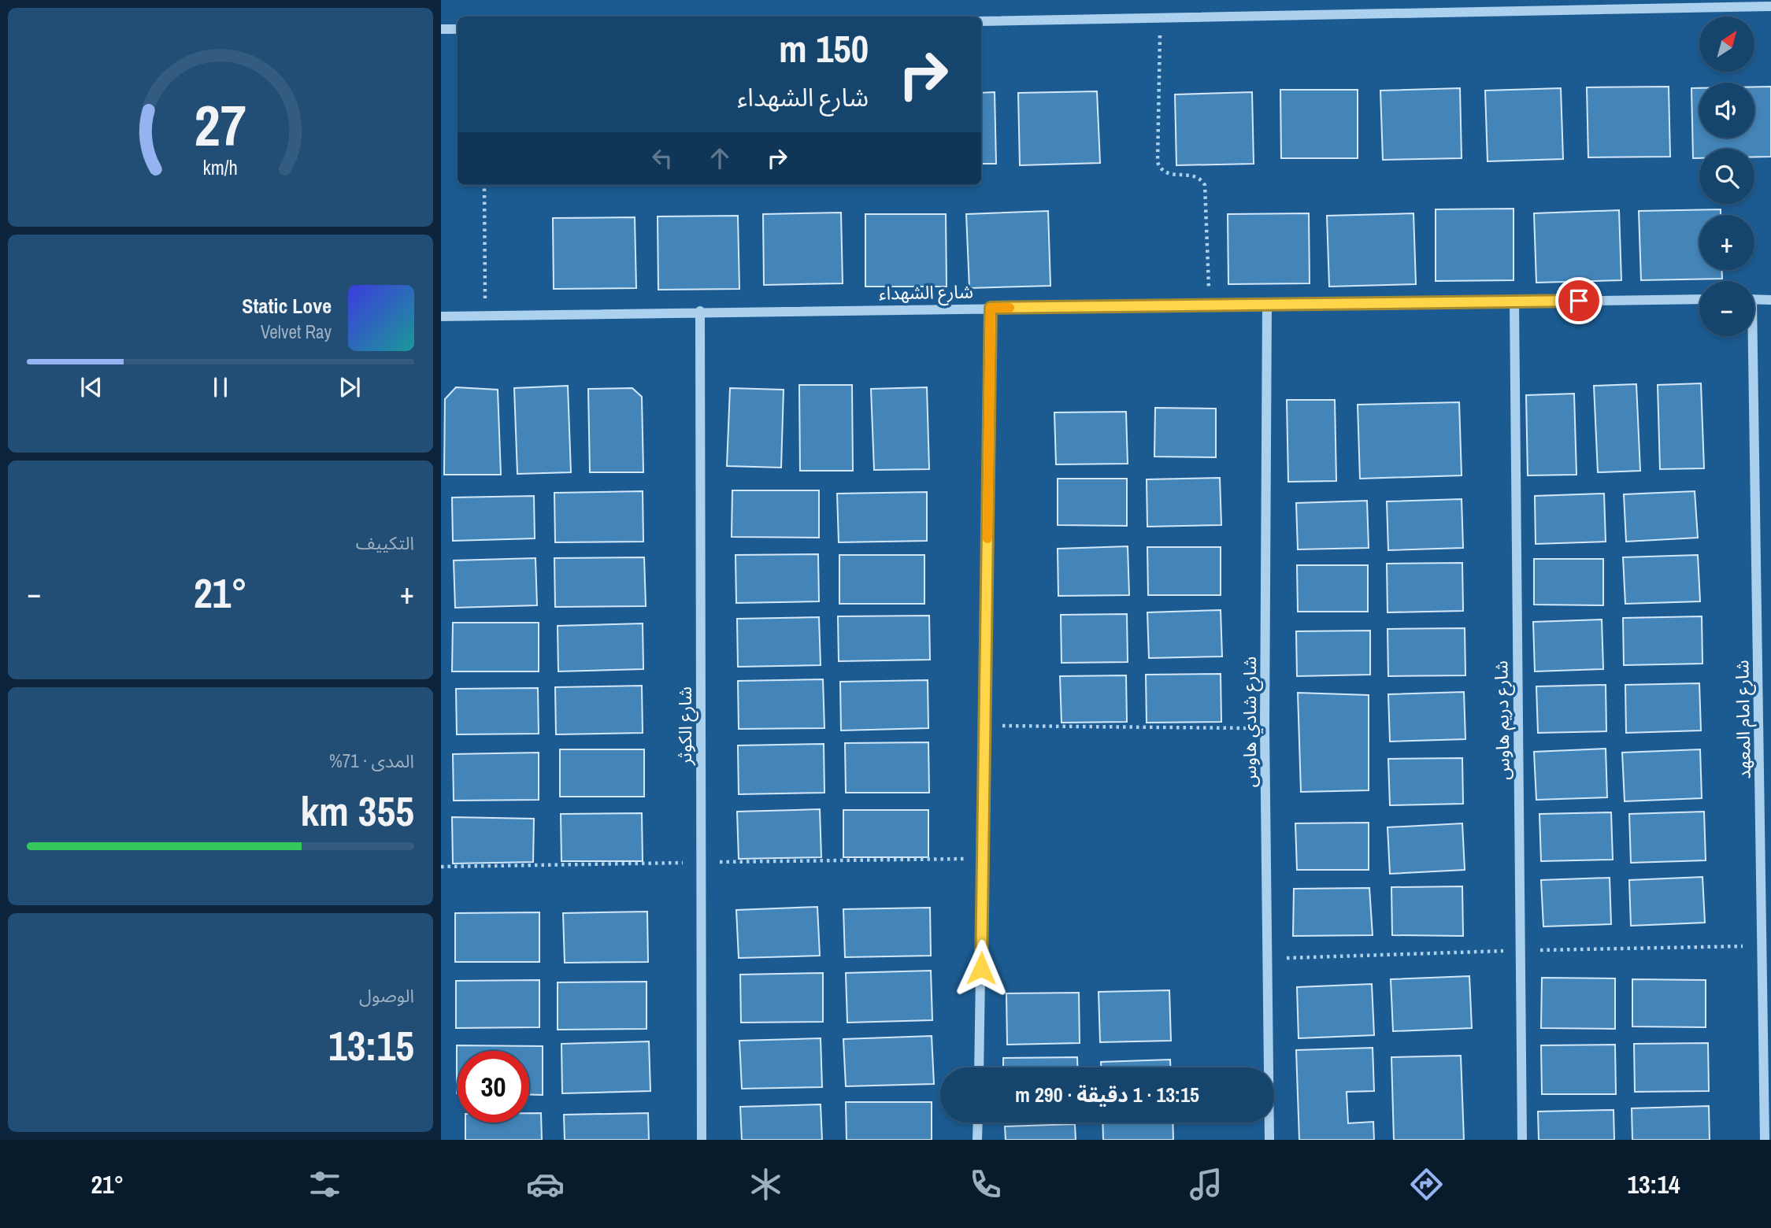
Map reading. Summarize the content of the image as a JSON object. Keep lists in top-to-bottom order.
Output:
{
  "streets": {
    "street": [
      "شارع الشهداء",
      "شارع امام المعهد",
      "شارع دريم هاوس",
      "شارع شادي هاوس",
      "شارع الكوثر"
    ]
  },
  "crossings": [
    ["شارع الشهداء", "شارع دريم هاوس"],
    ["شارع الشهداء", "شارع شادي هاوس"],
    ["شارع الشهداء", "شارع الكوثر"]
  ],
  "north": "top right",
  "page": {
    "map_buttons": ["+", "−"],
    "turn": ["150 m", "شارع الشهداء"],
    "song": ["Static Love", "Velvet Ray"],
    "tile": [
      "التكييف",
      ["المدى · 71%", "355 km"],
      ["الوصول", "13:15"]
    ],
    "heat": ["−", "21°", "+"],
    "limit": "30",
    "trip": "13:15 · 1 دقيقة · 290 m",
    "tabs": ["13:14", "21°"],
    "gauge": ["27", "km/h"]
  }
}
